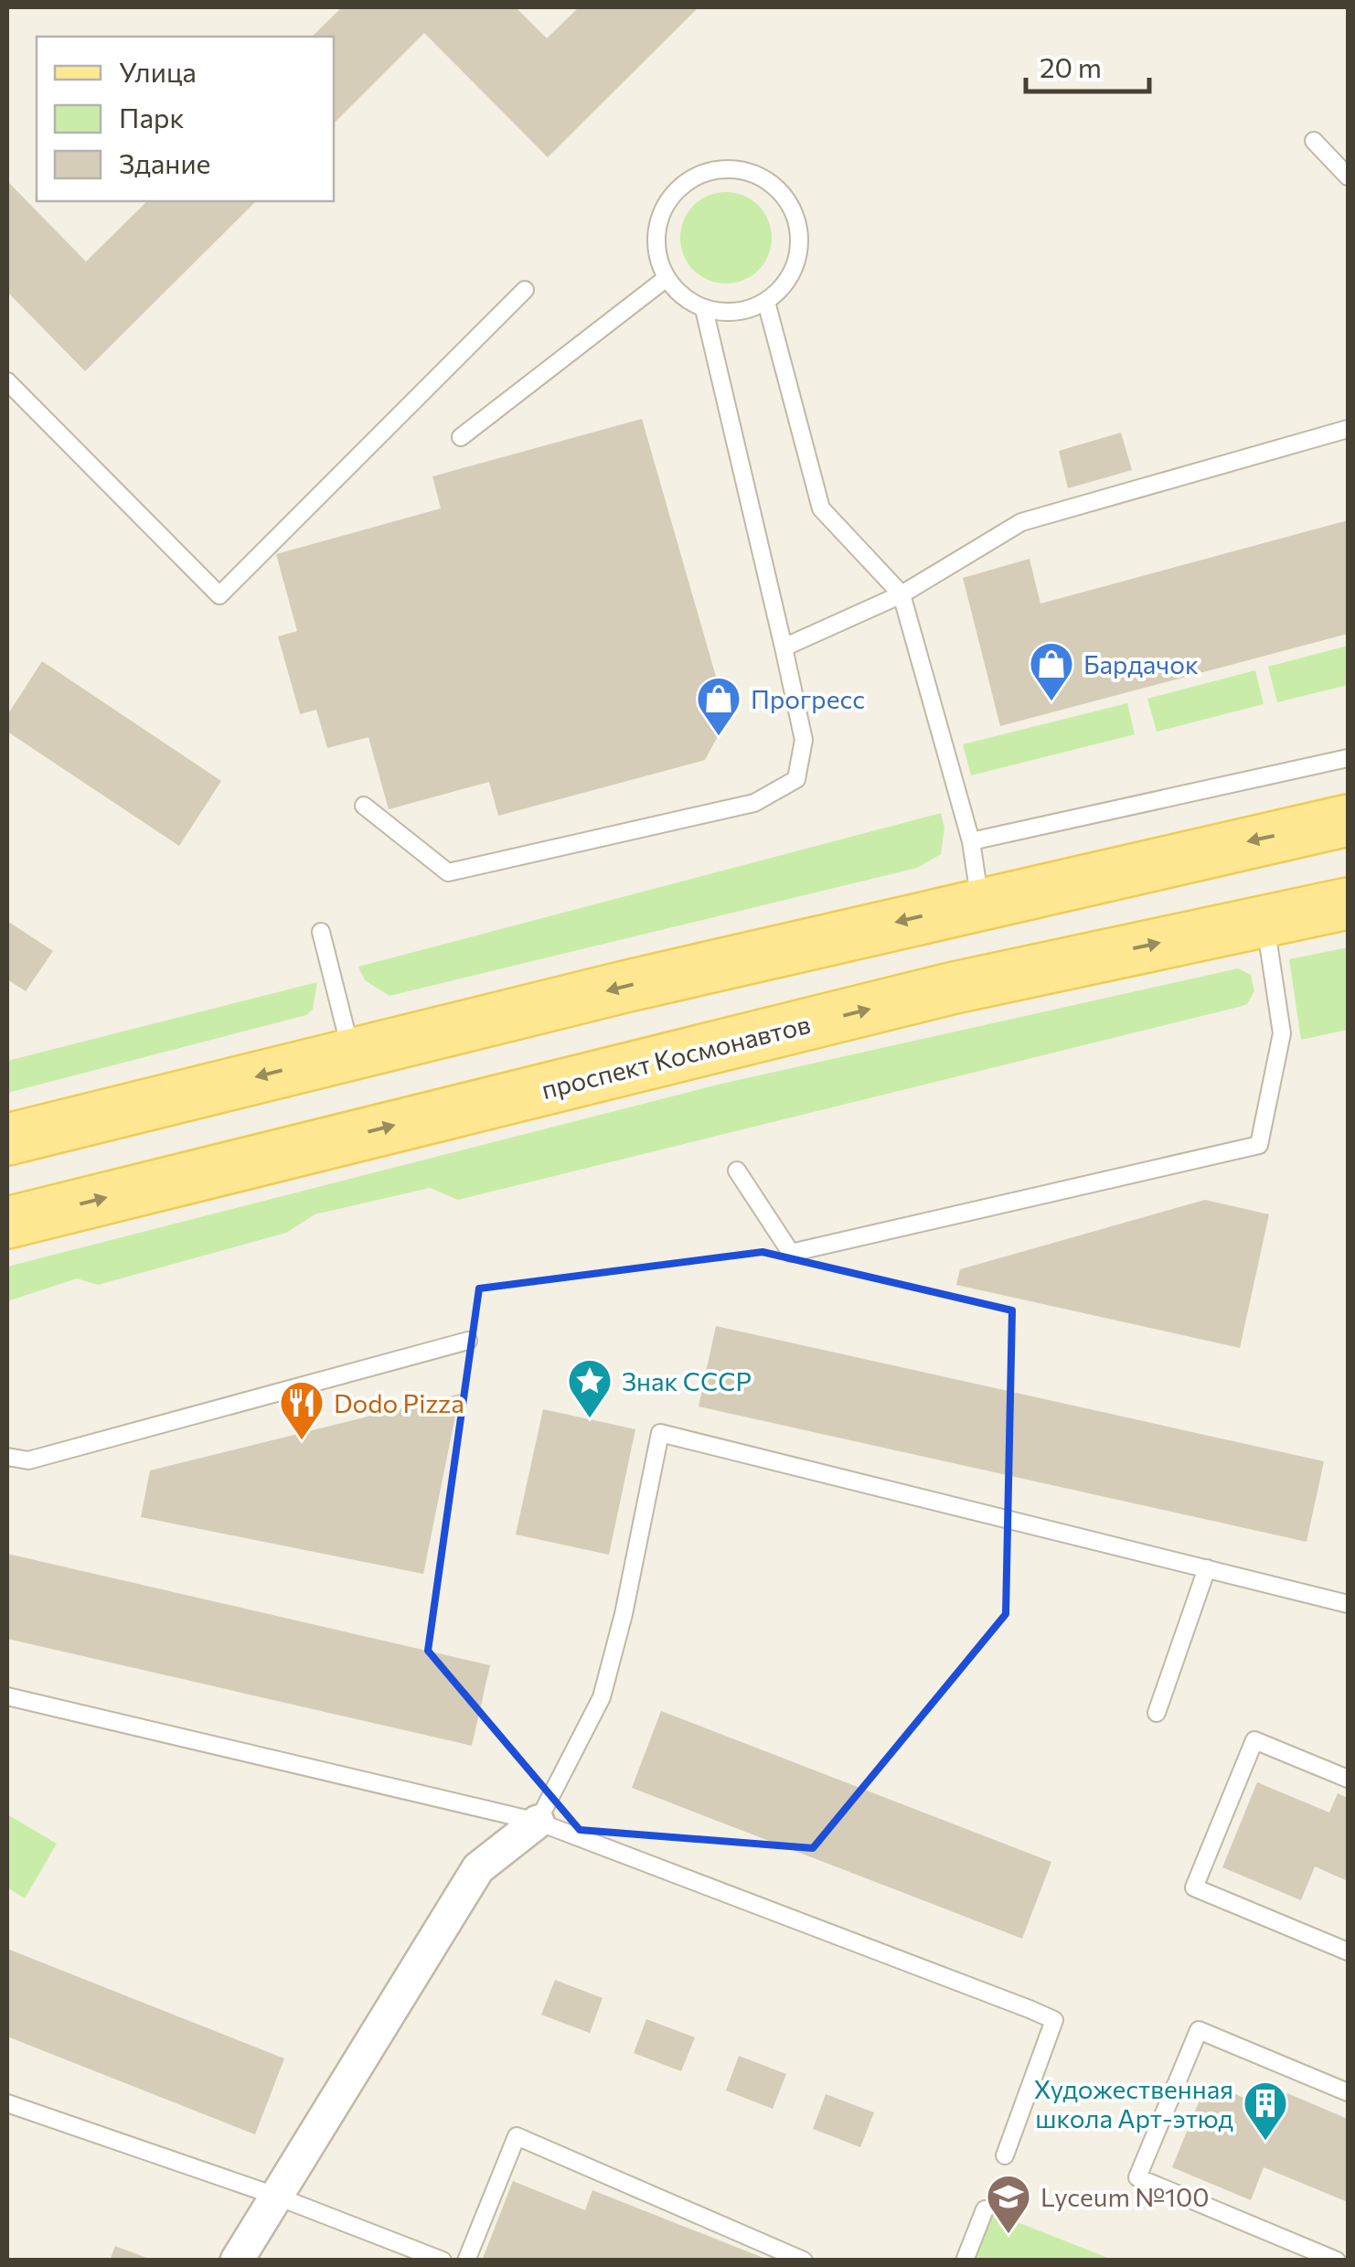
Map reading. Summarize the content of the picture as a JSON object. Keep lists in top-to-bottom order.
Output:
{
  "streets": {
    "main road": ["проспект Космонавтов"]
  },
  "places": {
    "shop": ["Бардачок", "Прогресс"],
    "place": ["Знак СССР"],
    "restaurant": ["Dodo Pizza"],
    "building": ["Художественная школа Арт-этюд"],
    "school or university": ["Lyceum №100"]
  },
  "legend": ["Улица", "Парк", "Здание"],
  "scale_bar": "20 m"
}
